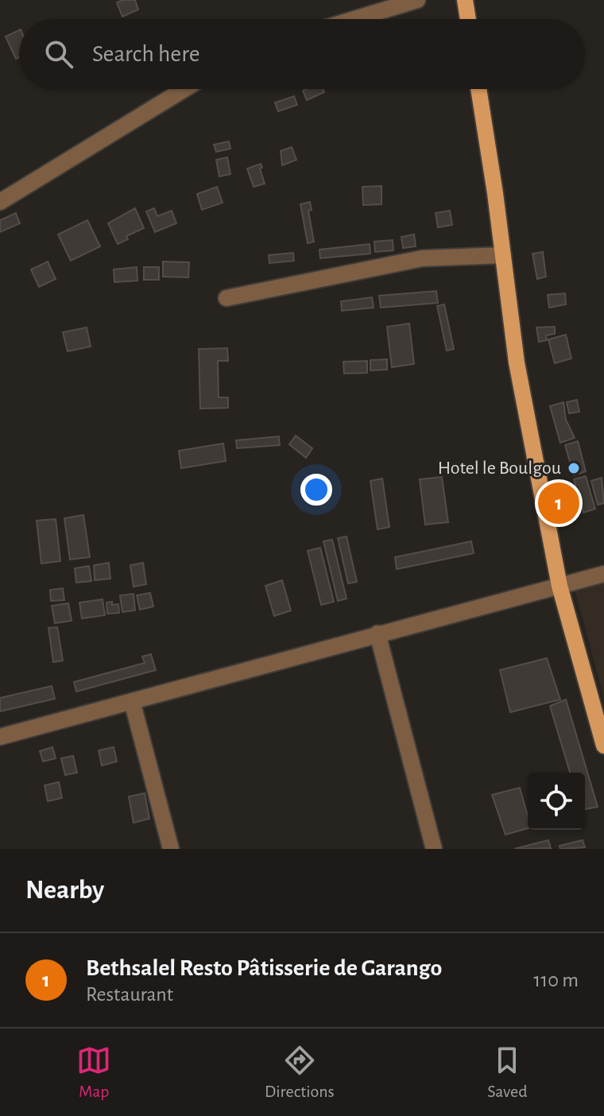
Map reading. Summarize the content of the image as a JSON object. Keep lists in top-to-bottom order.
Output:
{
  "places": ["Hotel le Boulgou"],
  "page": {
    "search": "Search here",
    "pins": "1",
    "heading": "Nearby",
    "list": [
      {
        "mark": "1",
        "name": "Bethsalel Resto Pâtisserie de Garango",
        "note": "Restaurant",
        "value": "110 m"
      }
    ],
    "nav": ["Map", "Directions", "Saved"]
  }
}
